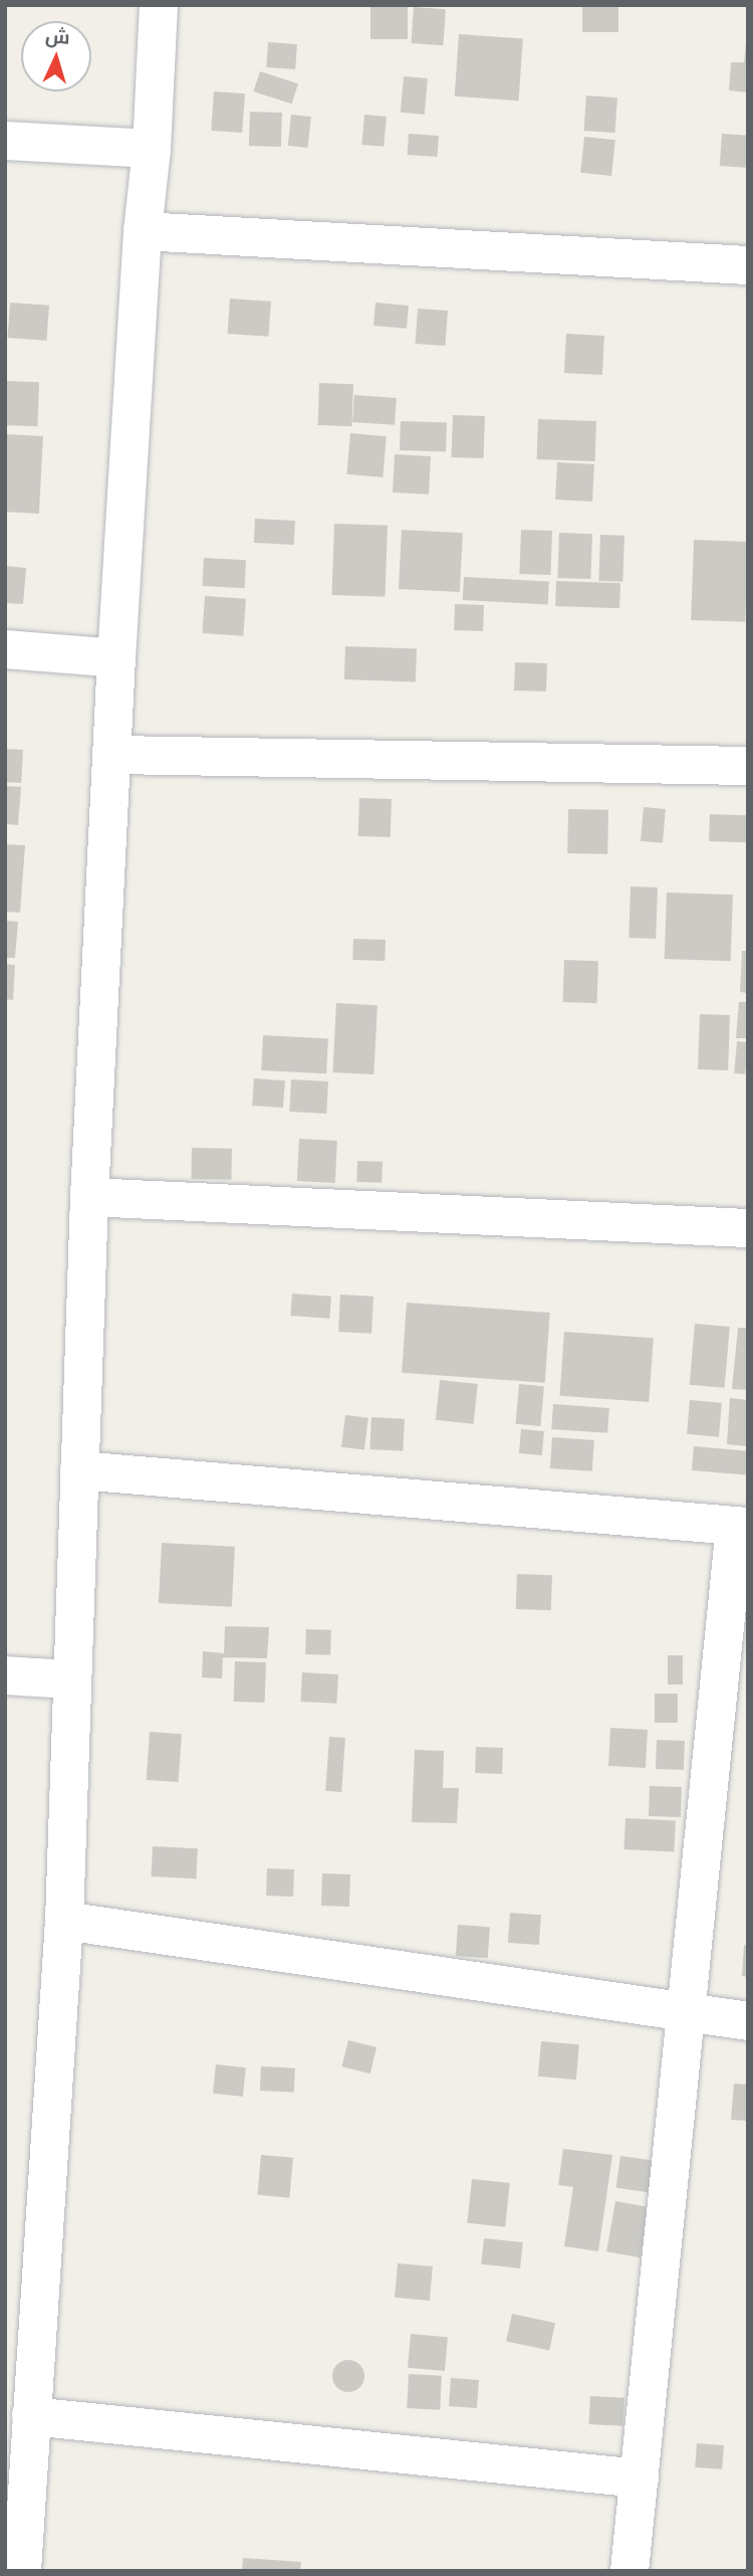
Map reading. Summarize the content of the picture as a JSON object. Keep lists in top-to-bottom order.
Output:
{
  "north": "top"
}
